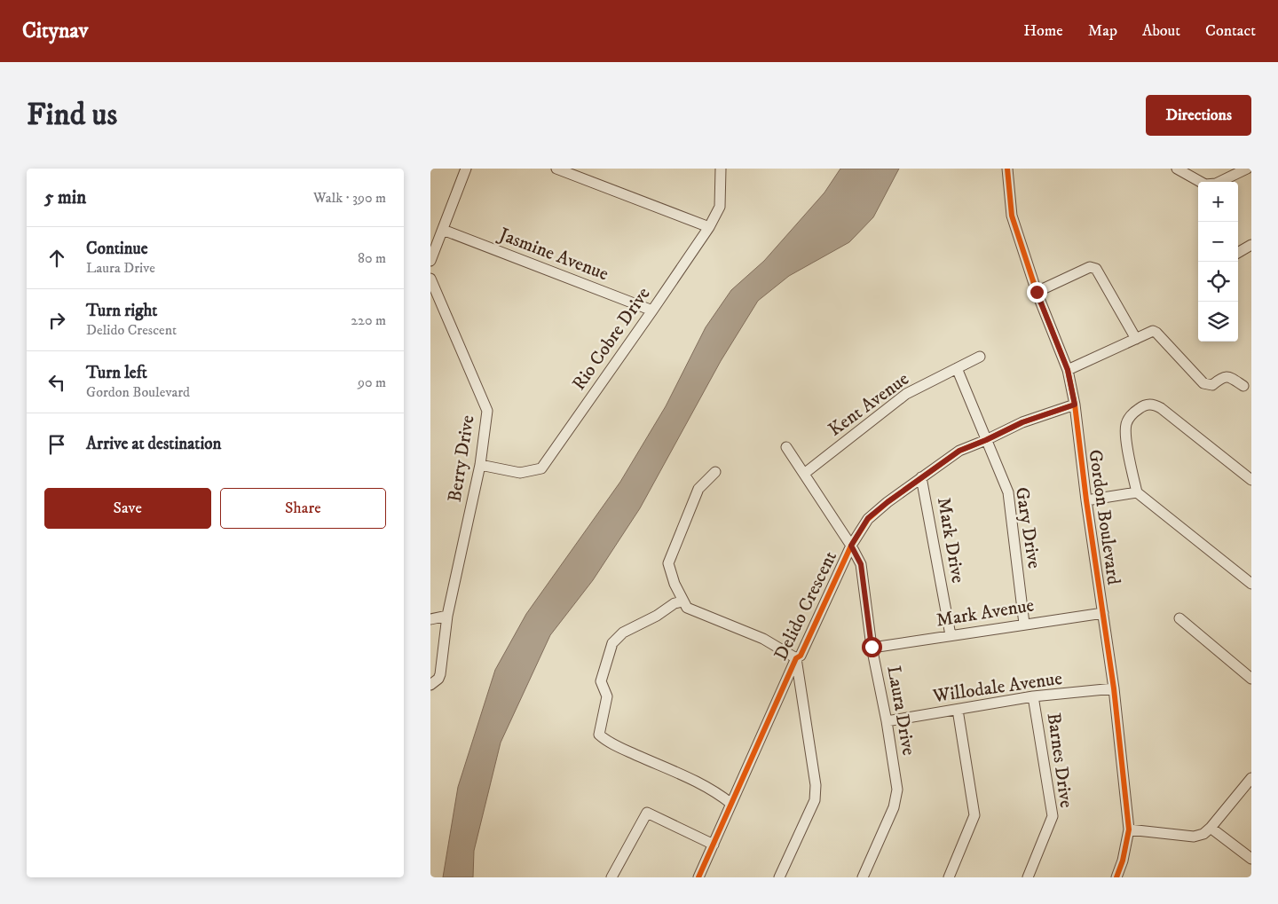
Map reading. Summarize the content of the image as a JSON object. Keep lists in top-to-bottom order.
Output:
{
  "streets": {
    "street": [
      "Jasmine Avenue",
      "Rio Cobre Drive",
      "Kent Avenue",
      "Berry Drive",
      "Gordon Boulevard",
      "Gary Drive",
      "Mark Drive",
      "Delido Crescent",
      "Mark Avenue",
      "Willodale Avenue",
      "Laura Drive",
      "Barnes Drive"
    ]
  },
  "crossings": [
    ["Jasmine Avenue", "Rio Cobre Drive"],
    ["Rio Cobre Drive", "Berry Drive"],
    ["Kent Avenue", "Laura Drive"],
    ["Gordon Boulevard", "Delido Crescent"],
    ["Gordon Boulevard", "Mark Avenue"],
    ["Gordon Boulevard", "Willodale Avenue"],
    ["Gary Drive", "Delido Crescent"],
    ["Gary Drive", "Mark Avenue"],
    ["Mark Drive", "Delido Crescent"],
    ["Mark Drive", "Mark Avenue"],
    ["Delido Crescent", "Laura Drive"],
    ["Mark Avenue", "Laura Drive"],
    ["Willodale Avenue", "Laura Drive"],
    ["Willodale Avenue", "Barnes Drive"]
  ],
  "page": {
    "header": "Citynav",
    "nav": [
      "Home",
      "Map",
      "About",
      "Contact"
    ],
    "buttons": [
      "Directions",
      ["Save", "Share"]
    ],
    "title": "Find us",
    "heading": ["5 min", "Walk · 390 m"],
    "map_buttons": ["+", "−"],
    "list": [
      ["Continue", "Laura Drive", "80 m"],
      ["Turn right", "Delido Crescent", "220 m"],
      ["Turn left", "Gordon Boulevard", "90 m"],
      "Arrive at destination"
    ]
  }
}
